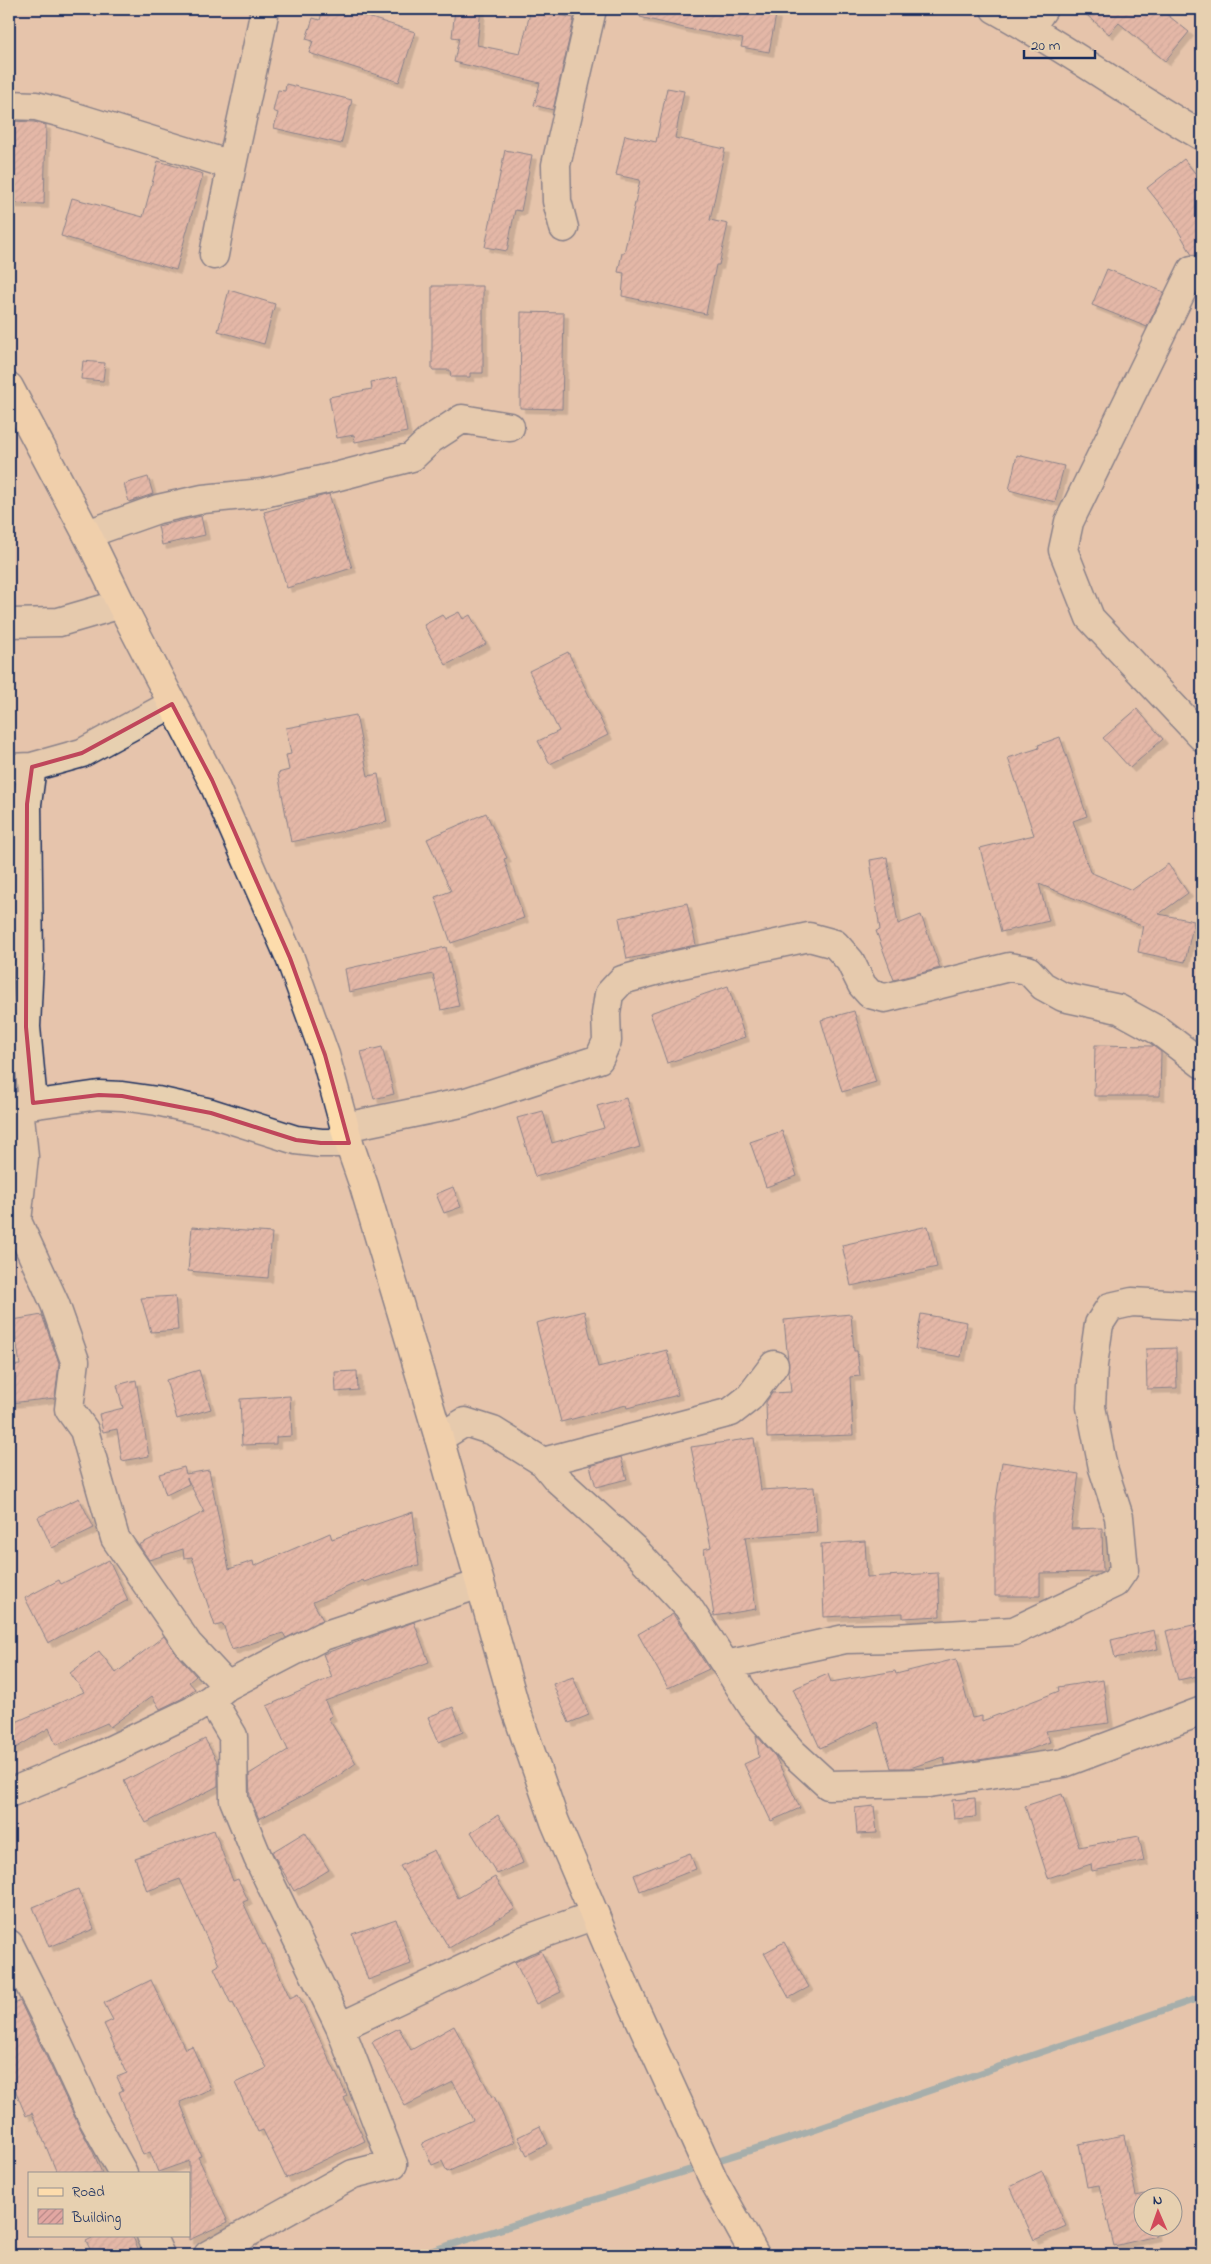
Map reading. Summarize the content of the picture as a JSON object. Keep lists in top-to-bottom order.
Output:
{
  "legend": ["Road", "Building"],
  "scale_bar": "20 m",
  "north": "top"
}
